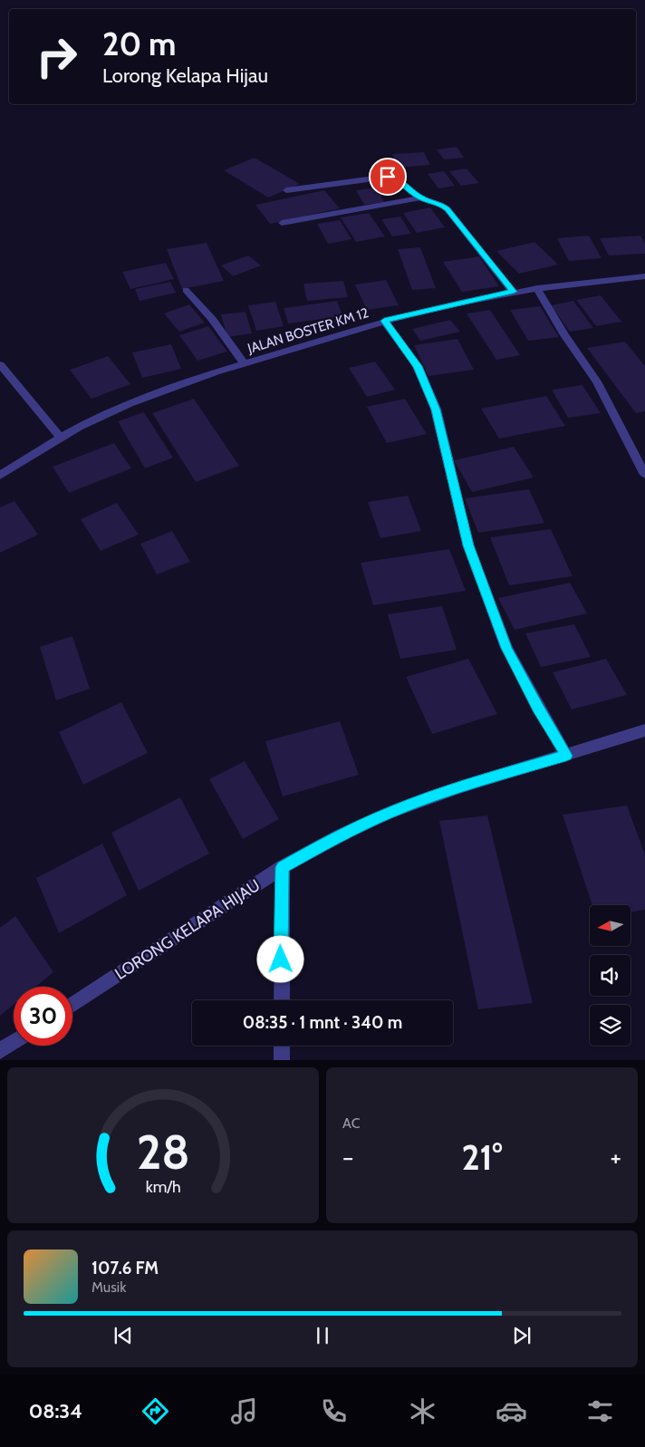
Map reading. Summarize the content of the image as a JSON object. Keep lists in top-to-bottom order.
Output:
{
  "streets": {
    "street": ["JALAN BOSTER KM 12", "LORONG KELAPA HIJAU"]
  },
  "north": "left",
  "page": {
    "turn": ["20 m", "Lorong Kelapa Hijau"],
    "limit": "30",
    "trip": "08:35 · 1 mnt · 340 m",
    "tile": "AC",
    "heat": ["−", "21°", "+"],
    "song": ["107.6 FM", "Musik"],
    "tabs": "08:34",
    "gauge": ["28", "km/h"]
  }
}
